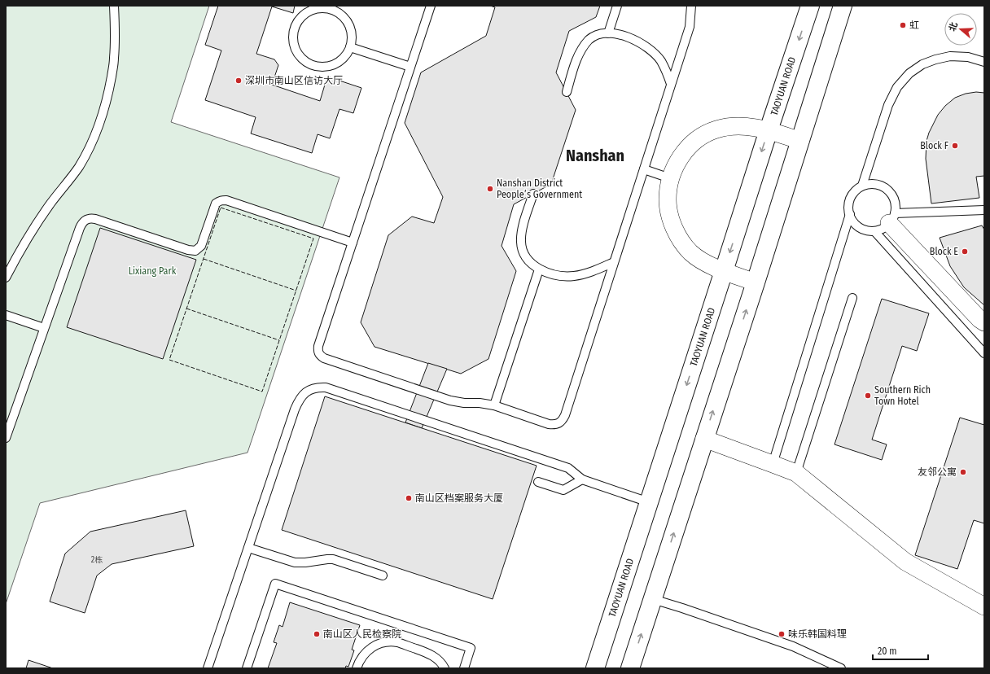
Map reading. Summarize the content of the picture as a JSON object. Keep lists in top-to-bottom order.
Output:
{
  "streets": {
    "main road": ["TAOYUAN ROAD"]
  },
  "districts": ["Nanshan"],
  "parks": ["Lixiang Park"],
  "places": [
    "虹",
    "深圳市南山区信访大厅",
    "Block F",
    "Nanshan District People′s Government",
    "Block E",
    "Southern Rich Town Hotel",
    "友邻公寓",
    "南山区档案服务大厦",
    "南山区人民检察院",
    "味乐韩国料理"
  ],
  "house_numbers": ["2栋"],
  "scale_bar": "20 m",
  "north": "left"
}
